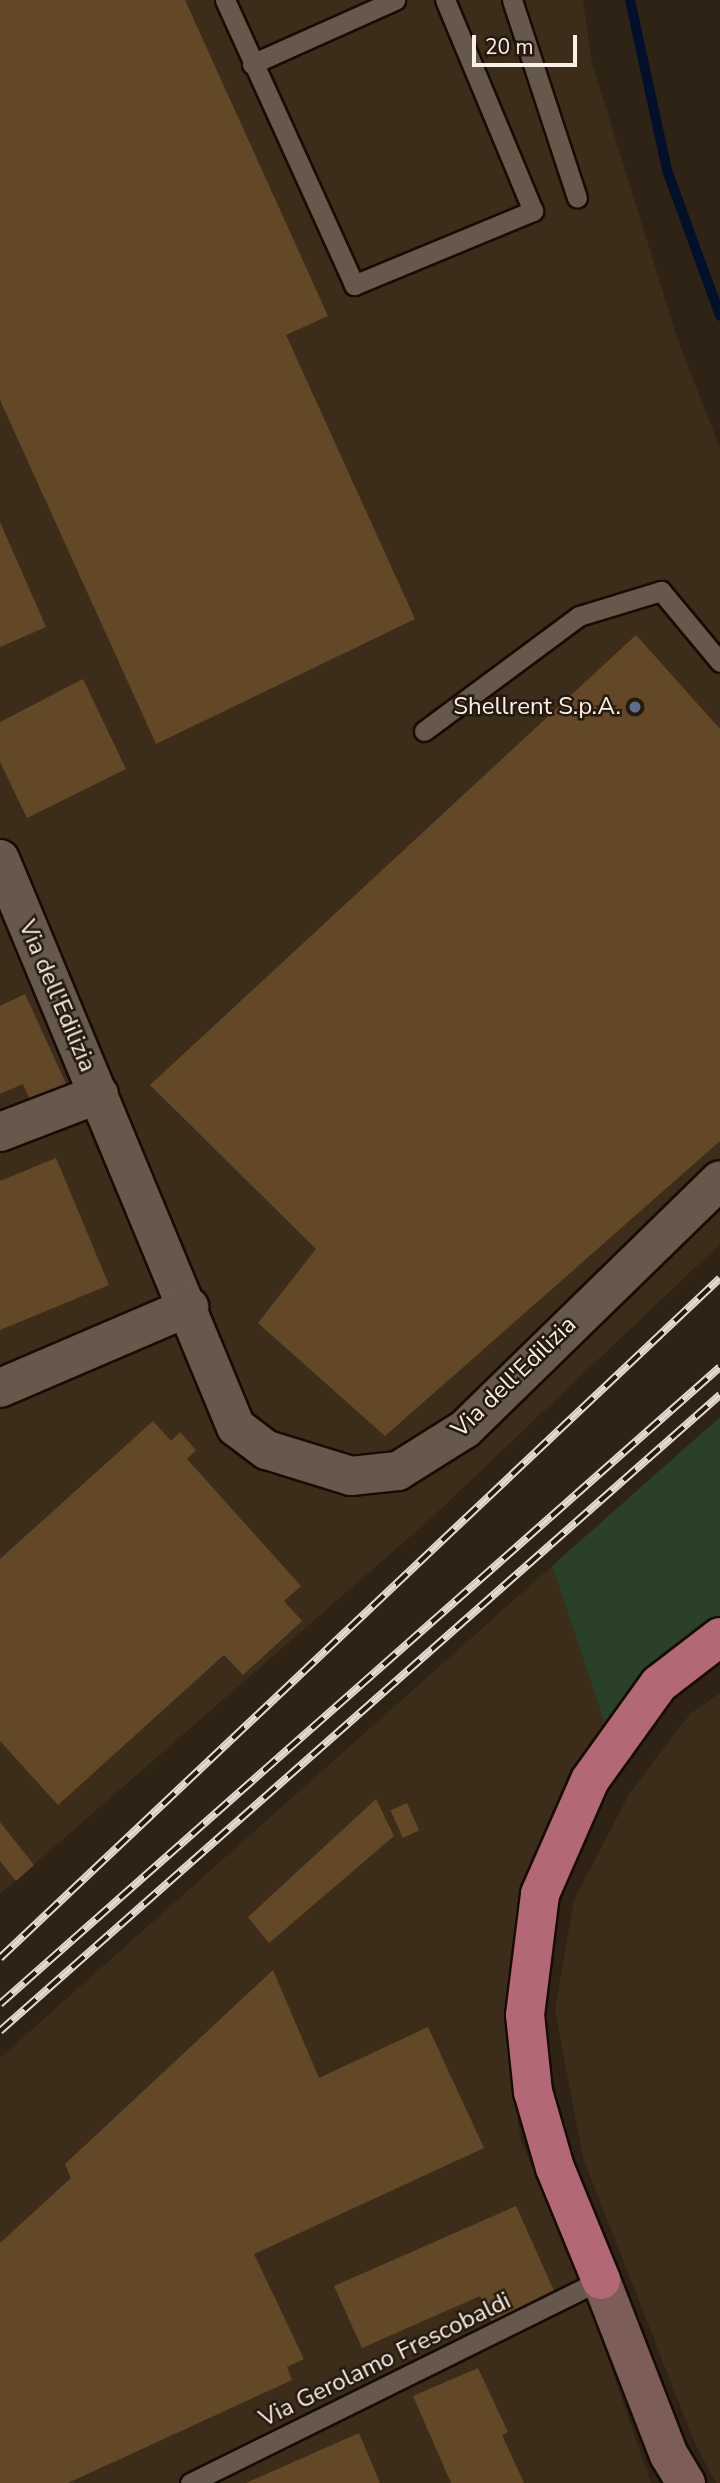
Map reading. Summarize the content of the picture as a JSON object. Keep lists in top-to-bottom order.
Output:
{
  "streets": {
    "street": ["Via dell'Edilizia"],
    "lane": ["Via Gerolamo Frescobaldi"]
  },
  "places": ["Shellrent S.p.A."],
  "scale_bar": "20 m"
}
